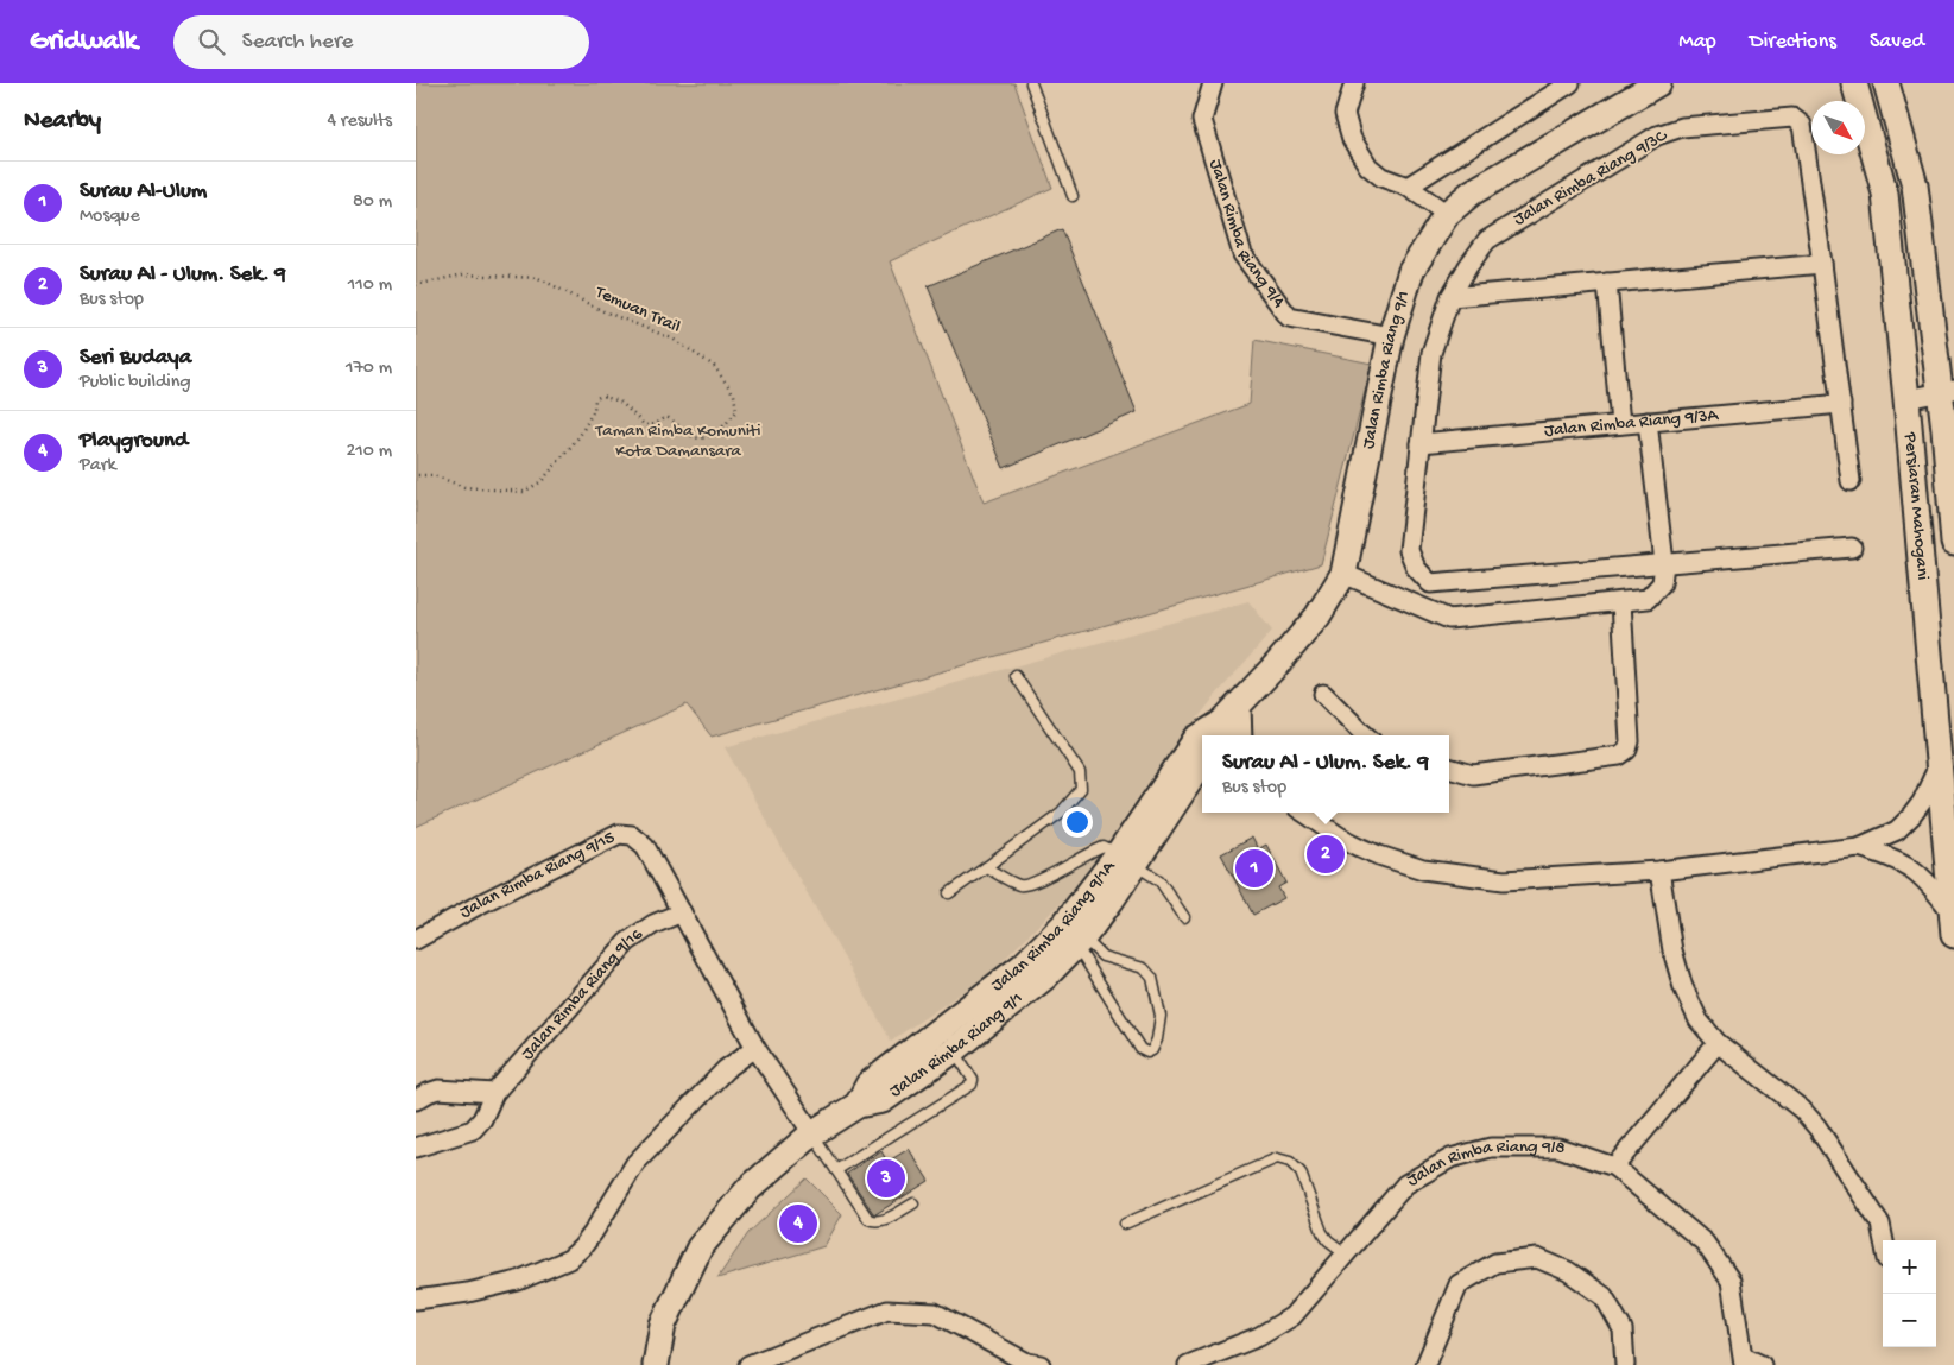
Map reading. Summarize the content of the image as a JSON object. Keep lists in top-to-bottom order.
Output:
{
  "streets": {
    "street": [
      "Jalan Rimba Riang 9/3C",
      "Jalan Rimba Riang 9/4",
      "Jalan Rimba Riang 9/1",
      "Jalan Rimba Riang 9/3A",
      "Persiaran Mahogani",
      "Jalan Rimba Riang 9/15",
      "Jalan Rimba Riang 9/1A",
      "Jalan Rimba Riang 9/16",
      "Jalan Rimba Riang 9/8"
    ],
    "path": ["Temuan Trail"]
  },
  "crossings": [
    ["Jalan Rimba Riang 9/4", "Jalan Rimba Riang 9/1"],
    ["Jalan Rimba Riang 9/1", "Jalan Rimba Riang 9/15"],
    ["Jalan Rimba Riang 9/1", "Jalan Rimba Riang 9/1A"],
    ["Jalan Rimba Riang 9/15", "Jalan Rimba Riang 9/16"]
  ],
  "parks": ["Taman Rimba Komuniti Kota Damansara"],
  "north": "bottom right",
  "page": {
    "header": "Gridwalk",
    "search": "Search here",
    "nav": ["Map", "Directions", "Saved"],
    "heading": ["Nearby", "4 results"],
    "list": [
      {
        "mark": "1",
        "name": "Surau Al-Ulum",
        "note": "Mosque",
        "value": "80 m"
      },
      {
        "mark": "2",
        "name": "Surau Al - Ulum. Sek. 9",
        "note": "Bus stop",
        "value": "110 m"
      },
      {
        "mark": "3",
        "name": "Seri Budaya",
        "note": "Public building",
        "value": "170 m"
      },
      {
        "mark": "4",
        "name": "Playground",
        "note": "Park",
        "value": "210 m"
      }
    ],
    "popup": ["Surau Al - Ulum. Sek. 9", "Bus stop"],
    "pins": [
      "2",
      "1",
      "3",
      "4"
    ],
    "map_buttons": ["+", "−"]
  }
}
